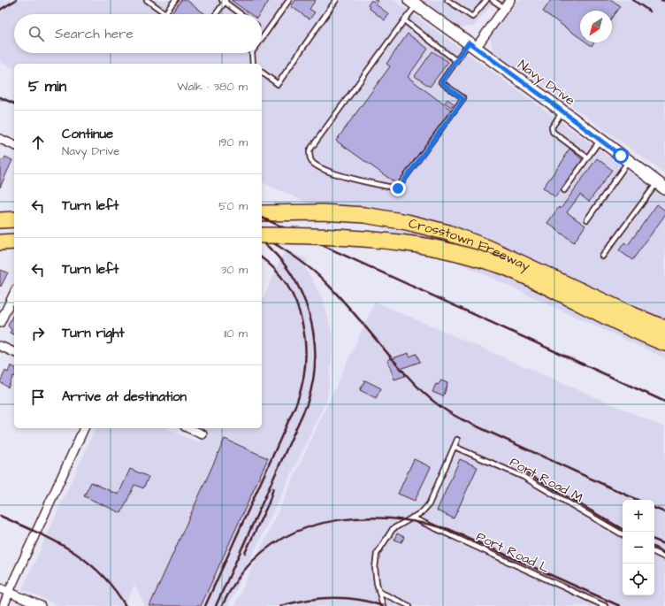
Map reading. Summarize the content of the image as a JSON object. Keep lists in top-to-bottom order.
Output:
{
  "streets": {
    "highway": ["Crosstown Freeway"],
    "street": ["Navy Drive"],
    "lane": ["Port Road M", "Port Road L"]
  },
  "north": "bottom left",
  "page": {
    "search": "Search here",
    "heading": ["5 min", "Walk · 380 m"],
    "list": [
      ["Continue", "Navy Drive", "190 m"],
      ["Turn left", "50 m"],
      ["Turn left", "30 m"],
      ["Turn right", "110 m"],
      "Arrive at destination"
    ],
    "map_buttons": ["+", "−"]
  }
}
